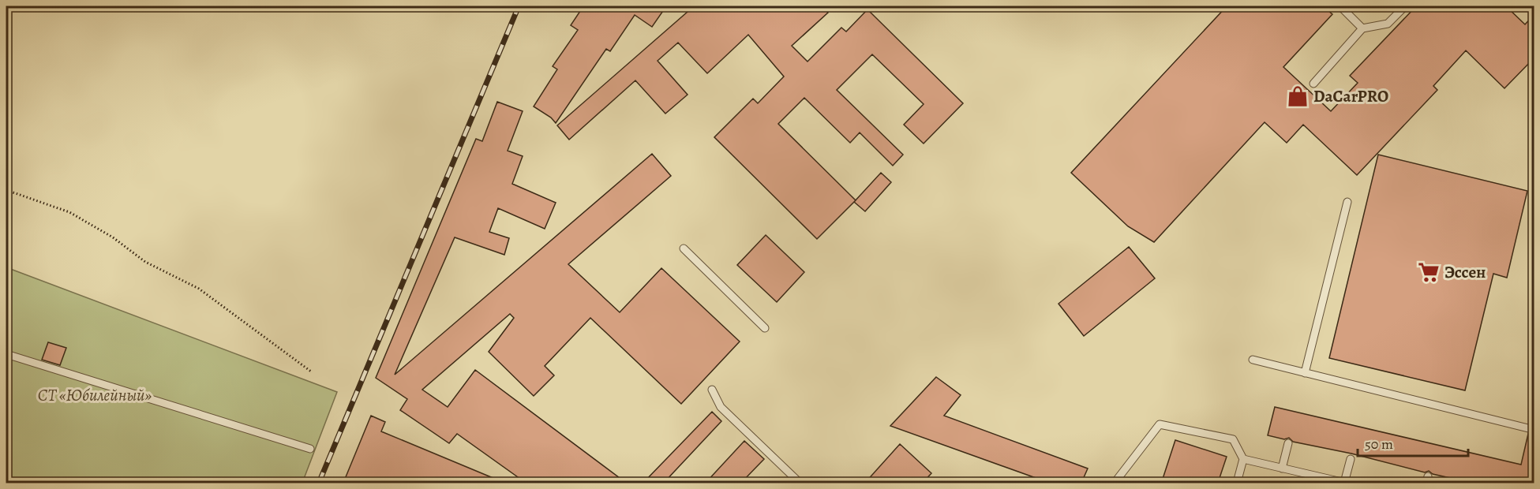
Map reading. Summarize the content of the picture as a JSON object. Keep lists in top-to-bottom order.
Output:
{
  "parks": ["СТ «Юбилейный»"],
  "places": {
    "shop": ["DaCarPRO"],
    "supermarket": ["Эссен"]
  },
  "scale_bar": "50 m"
}
